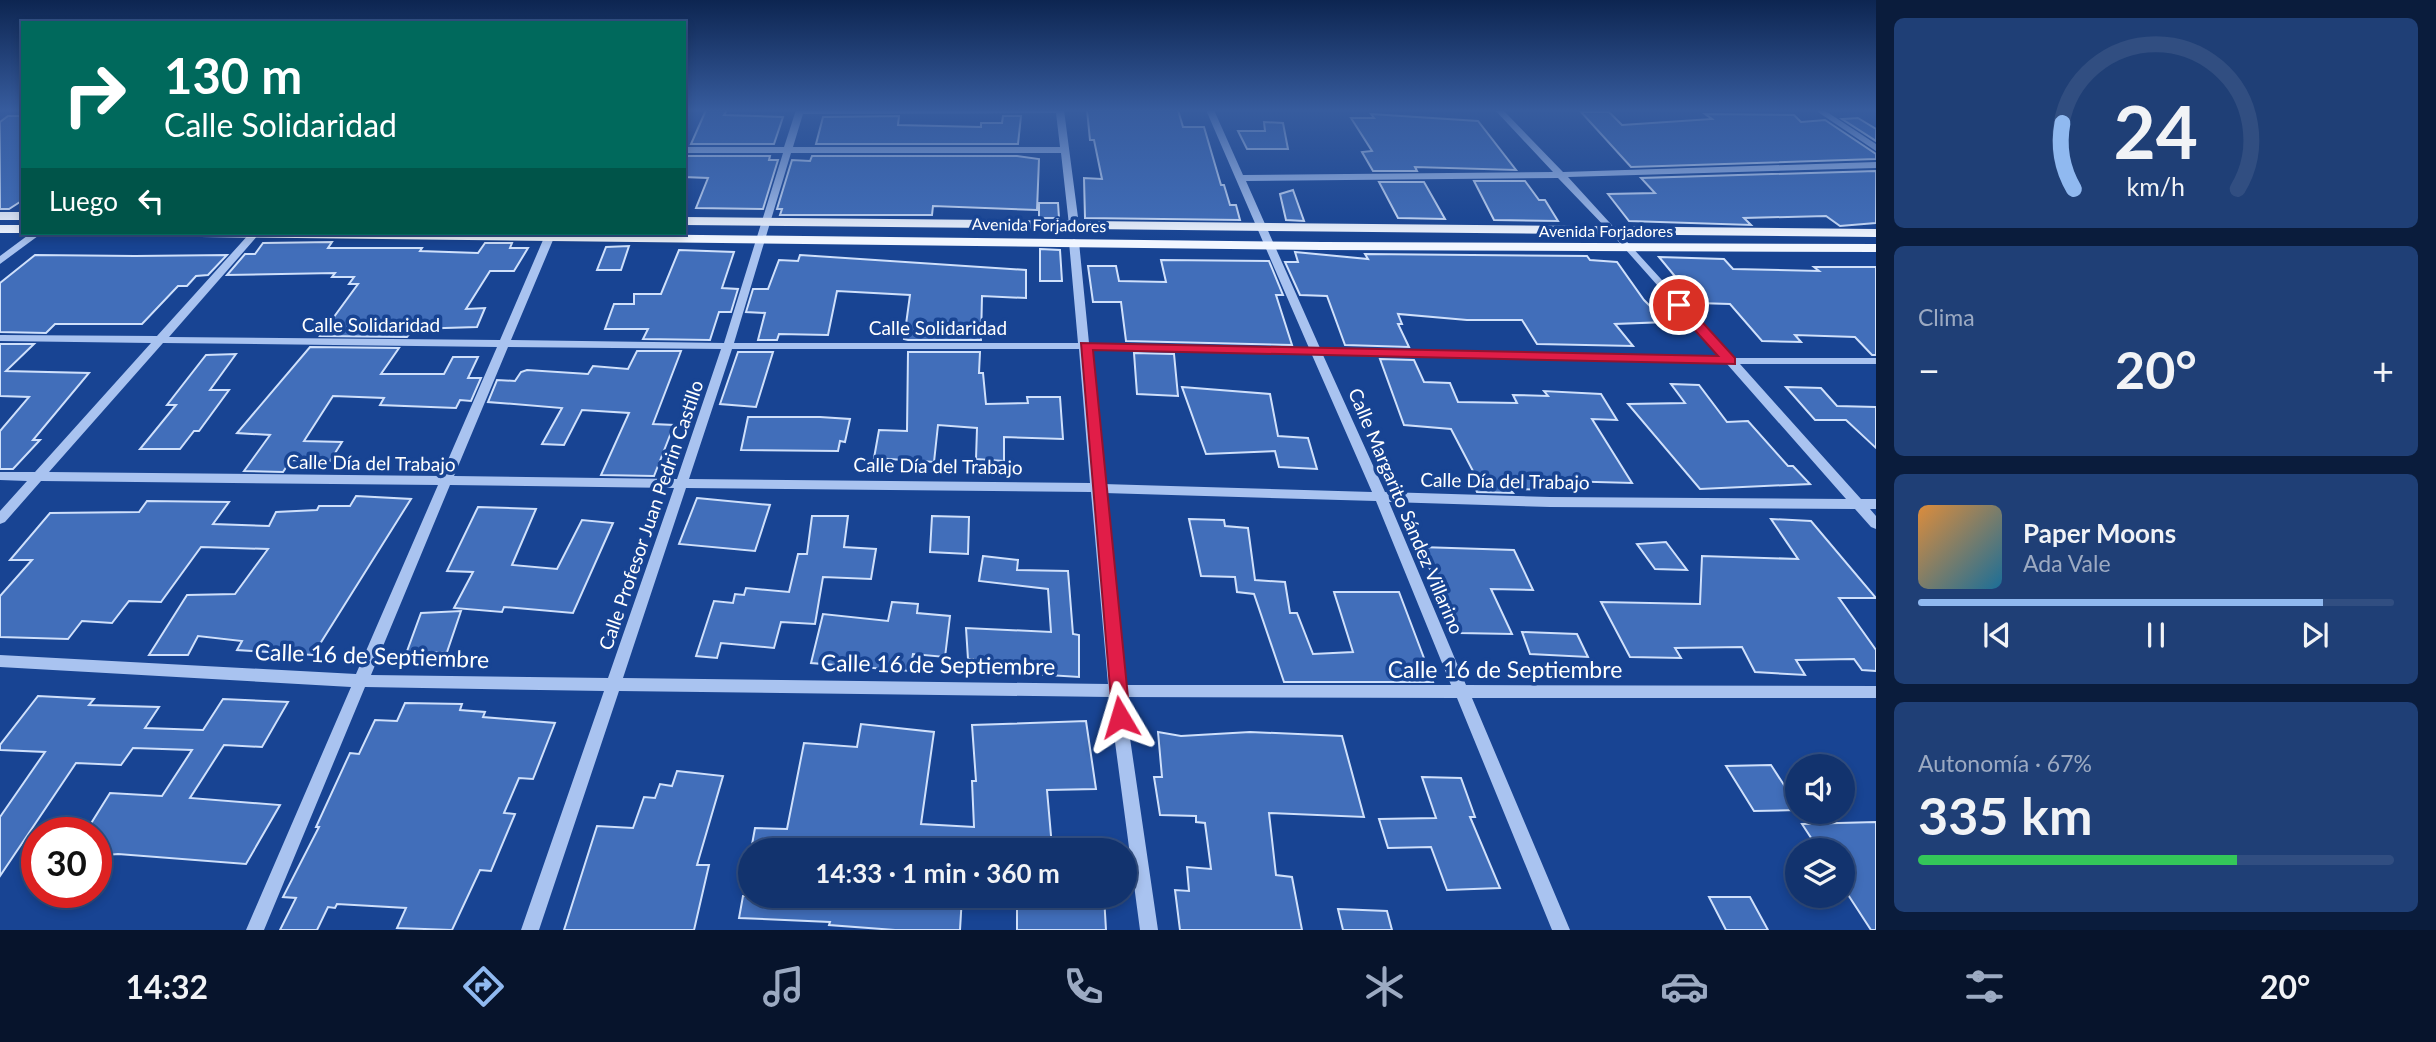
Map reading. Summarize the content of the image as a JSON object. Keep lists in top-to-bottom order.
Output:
{
  "streets": {
    "main road": ["Avenida Forjadores"],
    "street": [
      "Calle Solidaridad",
      "Calle Día del Trabajo",
      "Calle Margarito Sández Villarino",
      "Calle Profesor Juan Pedrin Castillo",
      "Calle 16 de Septiembre"
    ]
  },
  "crossings": [
    ["Avenida Forjadores", "Calle Margarito Sández Villarino"],
    ["Avenida Forjadores", "Calle Profesor Juan Pedrin Castillo"],
    ["Calle Solidaridad", "Calle Margarito Sández Villarino"],
    ["Calle Solidaridad", "Calle Profesor Juan Pedrin Castillo"],
    ["Calle Día del Trabajo", "Calle Margarito Sández Villarino"],
    ["Calle Día del Trabajo", "Calle Profesor Juan Pedrin Castillo"],
    ["Calle Margarito Sández Villarino", "Calle 16 de Septiembre"],
    ["Calle Profesor Juan Pedrin Castillo", "Calle 16 de Septiembre"]
  ],
  "page": {
    "turn": ["130 m", "Calle Solidaridad"],
    "then": "Luego",
    "tile": [
      "Clima",
      ["Autonomía · 67%", "335 km"]
    ],
    "heat": ["−", "20°", "+"],
    "song": ["Paper Moons", "Ada Vale"],
    "limit": "30",
    "trip": "14:33 · 1 min · 360 m",
    "tabs": ["14:32", "20°"],
    "gauge": ["24", "km/h"]
  }
}
